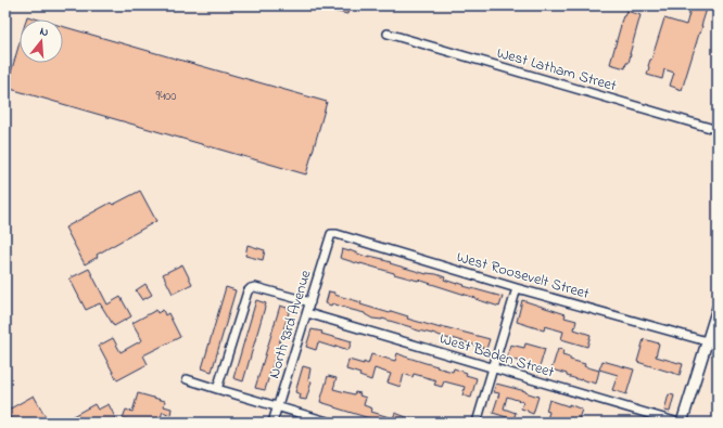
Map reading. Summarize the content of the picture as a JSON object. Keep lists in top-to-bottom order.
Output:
{
  "streets": {
    "street": [
      "West Latham Street",
      "West Roosevelt Street",
      "North 93rd Avenue",
      "West Baden Street"
    ]
  },
  "crossings": [
    ["West Roosevelt Street", "North 93rd Avenue"],
    ["North 93rd Avenue", "West Baden Street"]
  ],
  "house_numbers": ["9400"],
  "north": "top"
}
